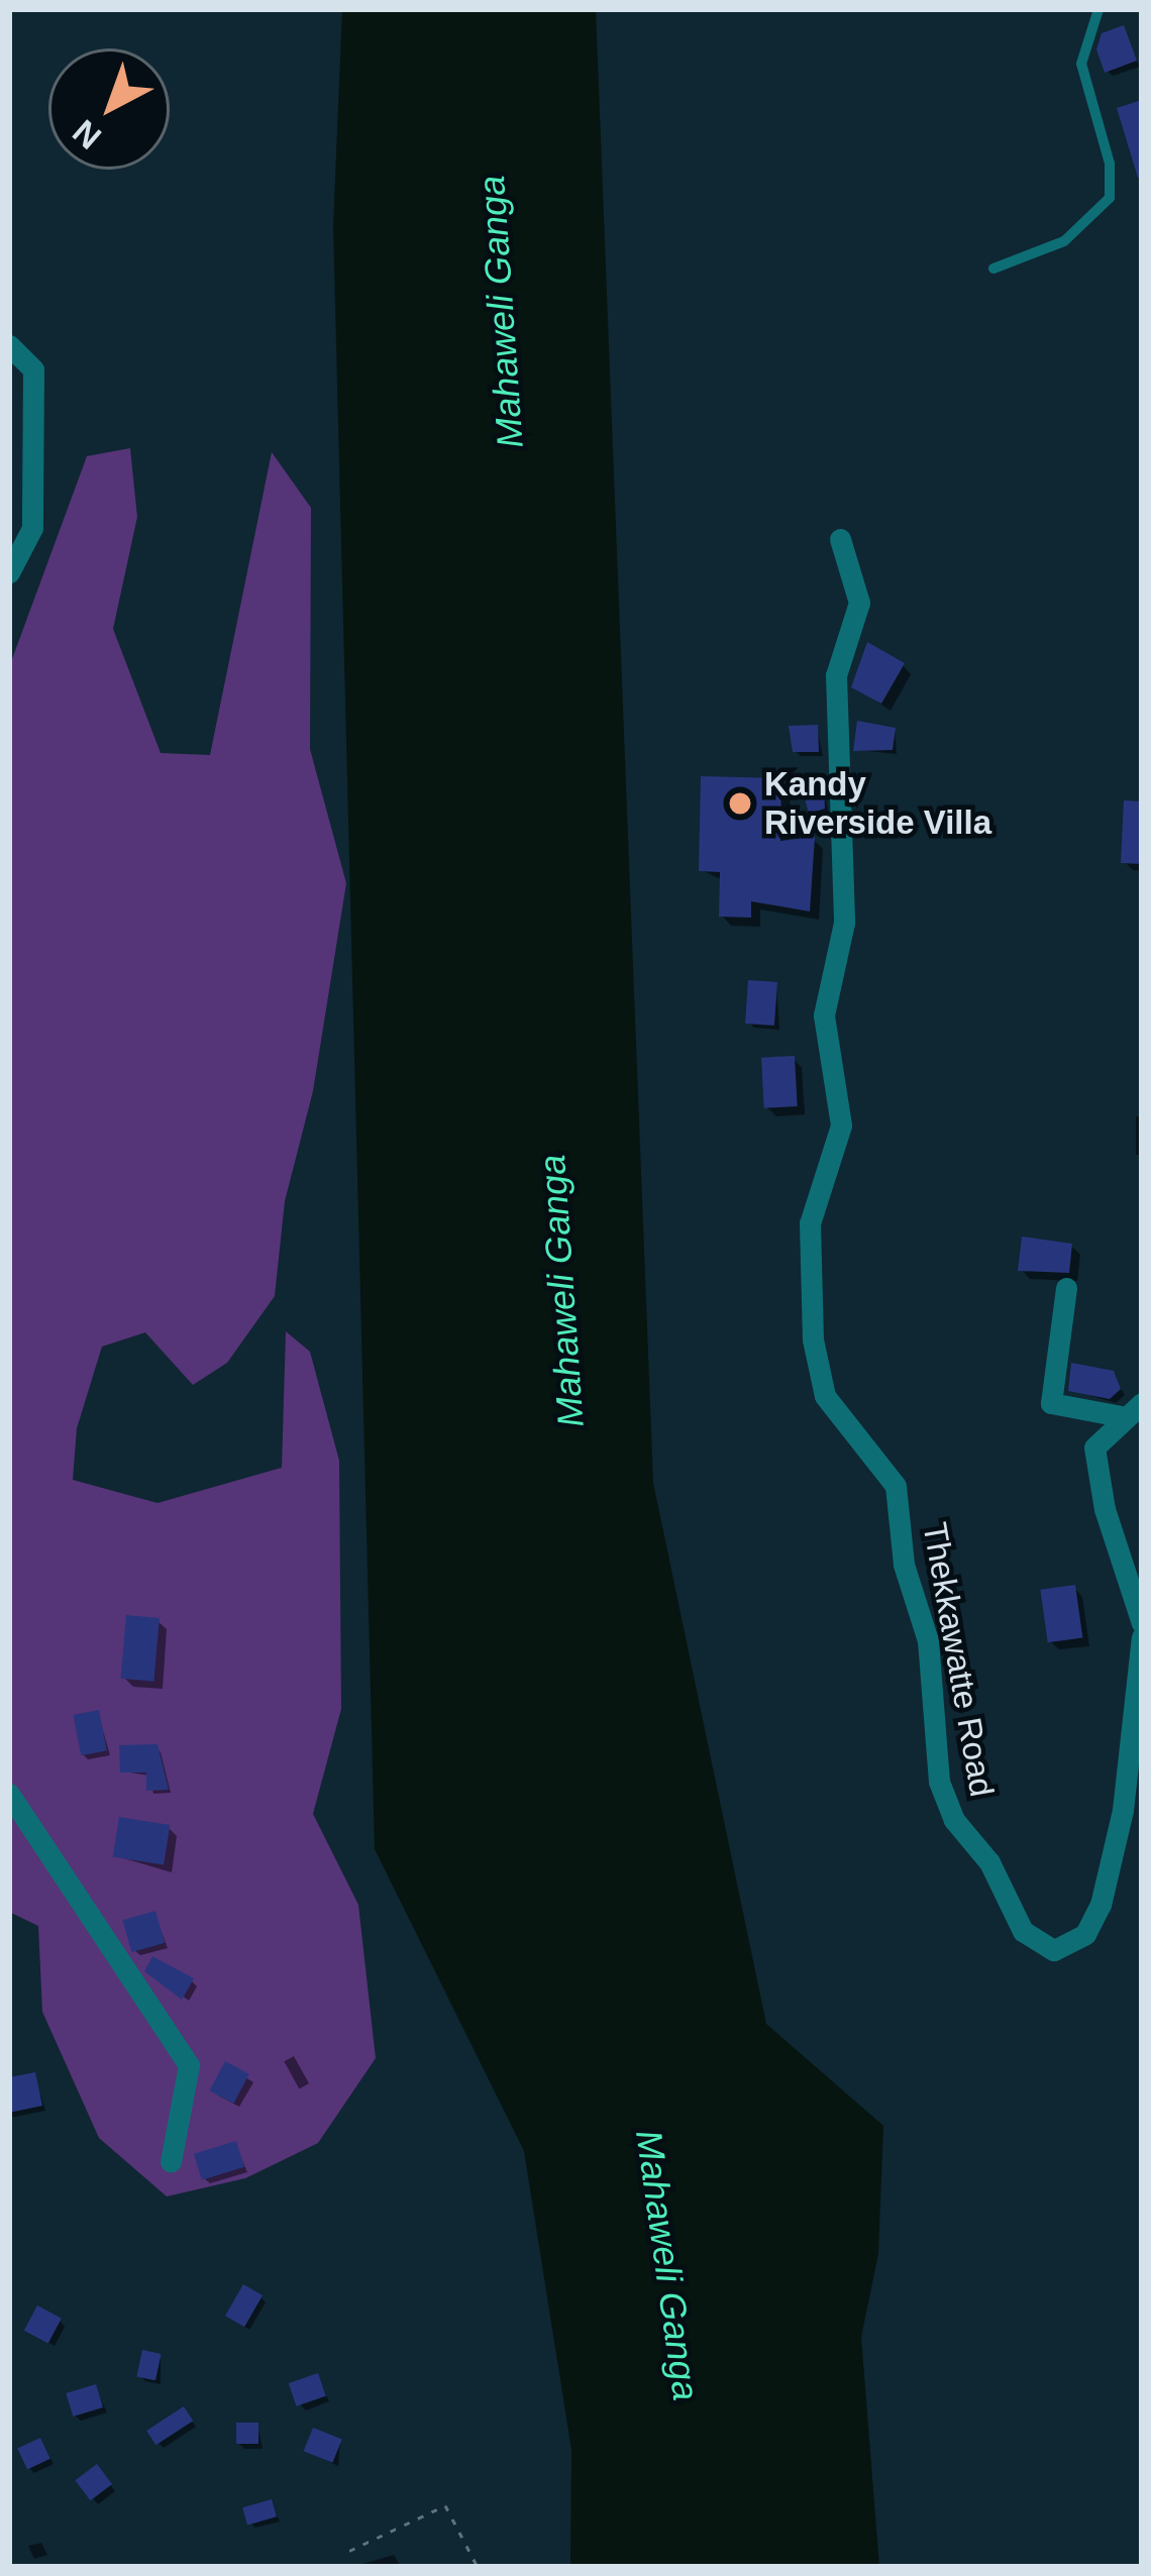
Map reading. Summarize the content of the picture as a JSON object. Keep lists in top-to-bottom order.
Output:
{
  "streets": {
    "street": ["Thekkawatte Road"]
  },
  "water": ["Mahaweli Ganga"],
  "places": ["Kandy Riverside Villa"],
  "north": "bottom left"
}
